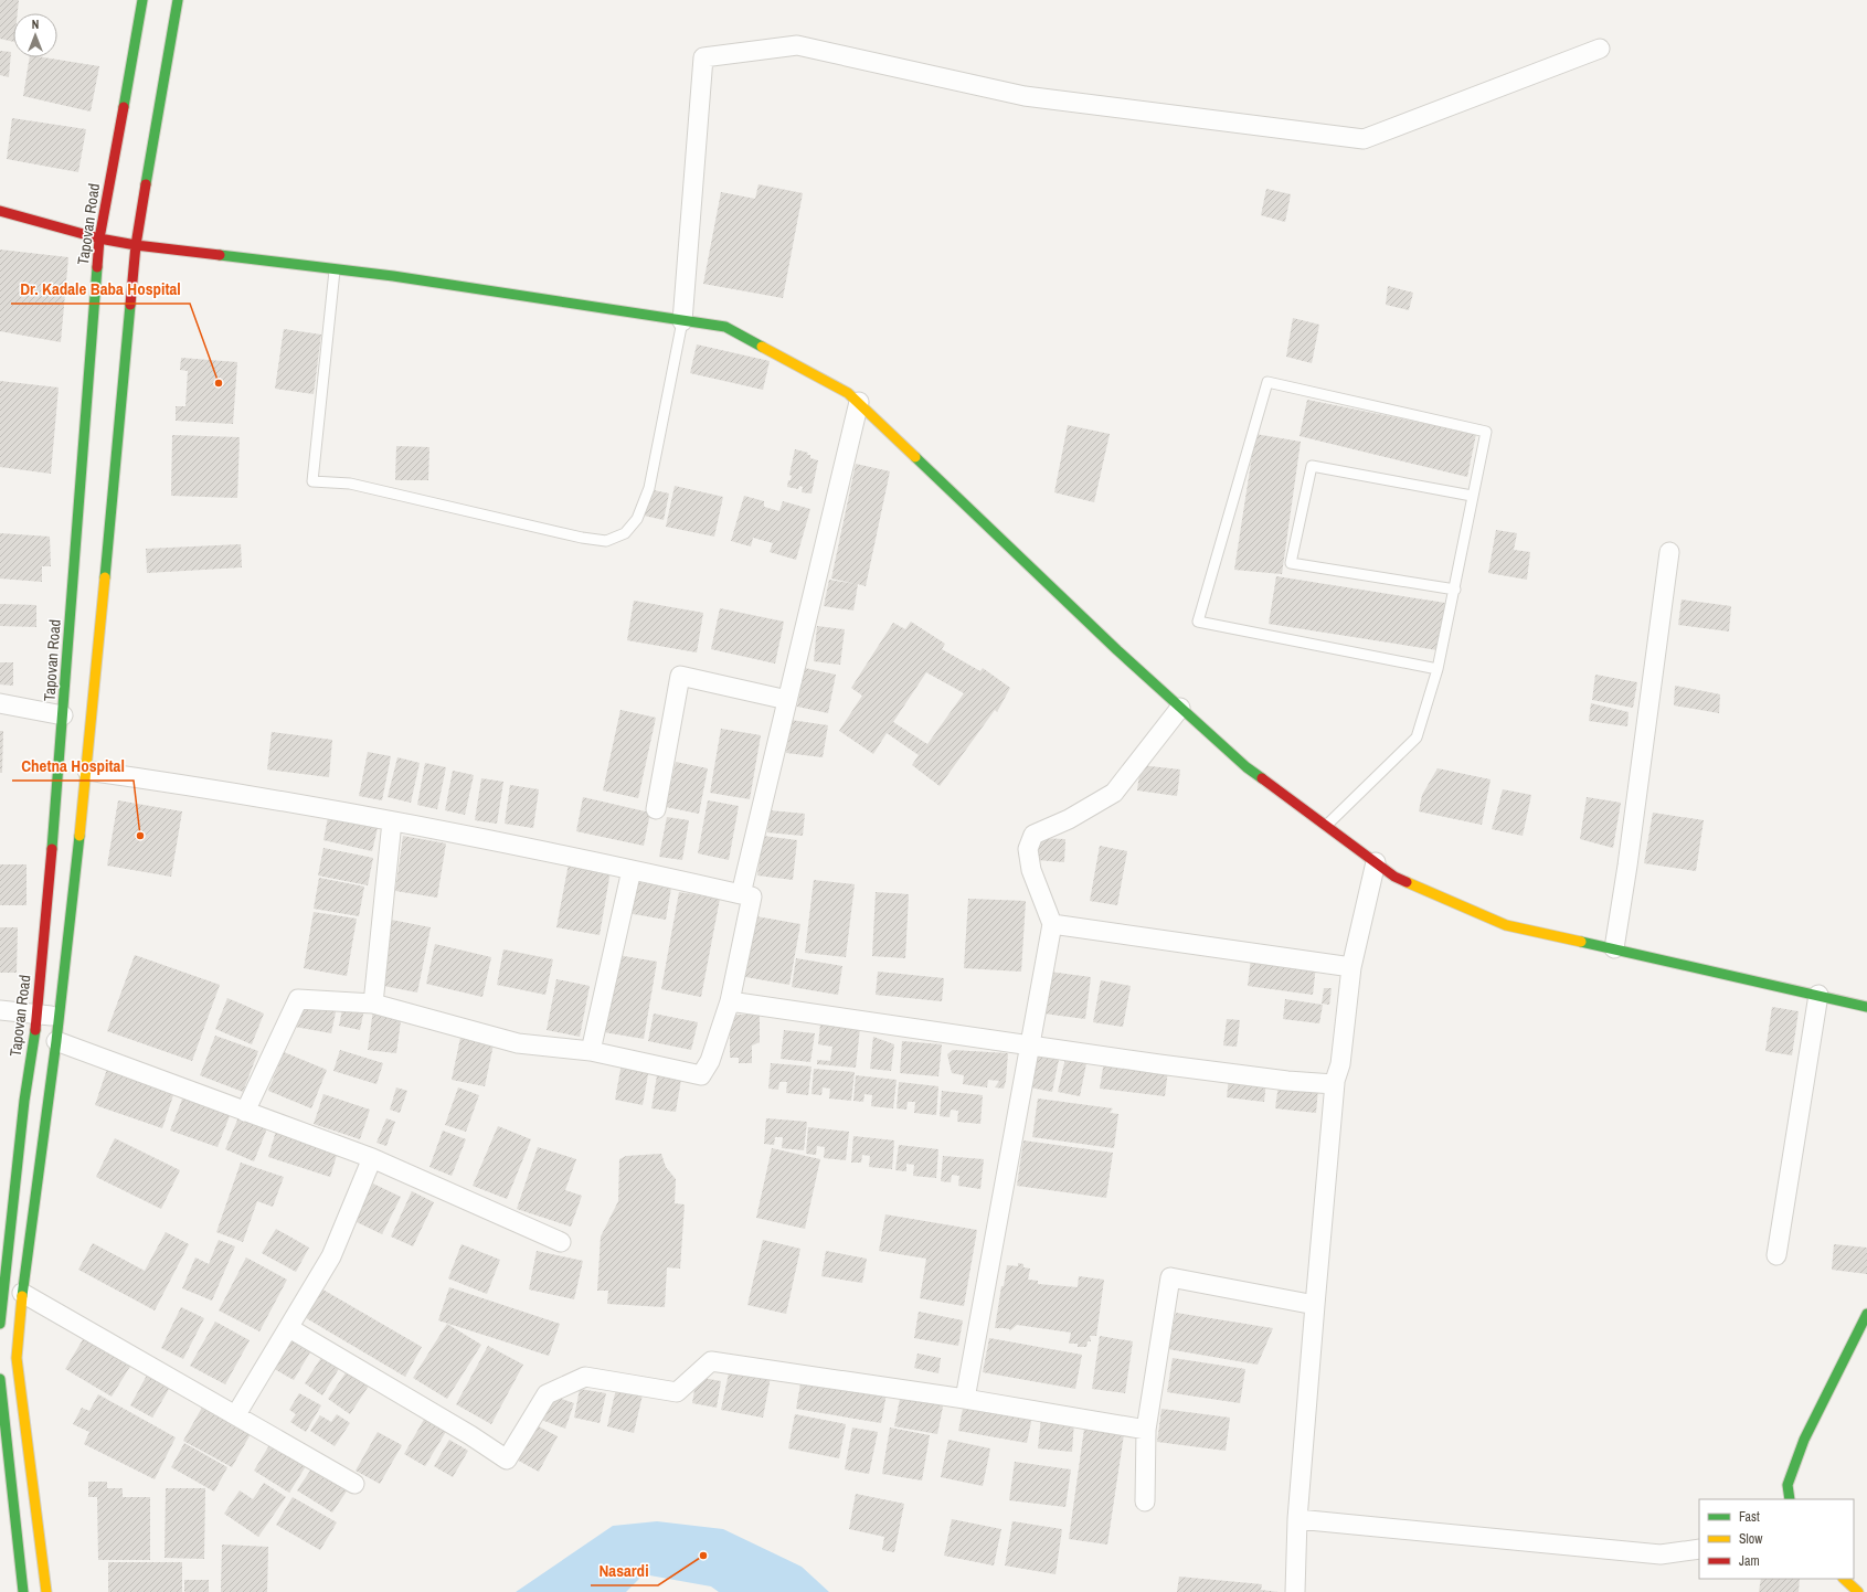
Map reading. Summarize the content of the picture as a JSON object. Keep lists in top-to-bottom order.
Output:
{
  "streets": {
    "main road": ["Tapovan Road"]
  },
  "places": ["Dr. Kadale Baba Hospital", "Chetna Hospital", "Nasardi"],
  "legend": ["Fast", "Slow", "Jam"],
  "north": "top"
}
